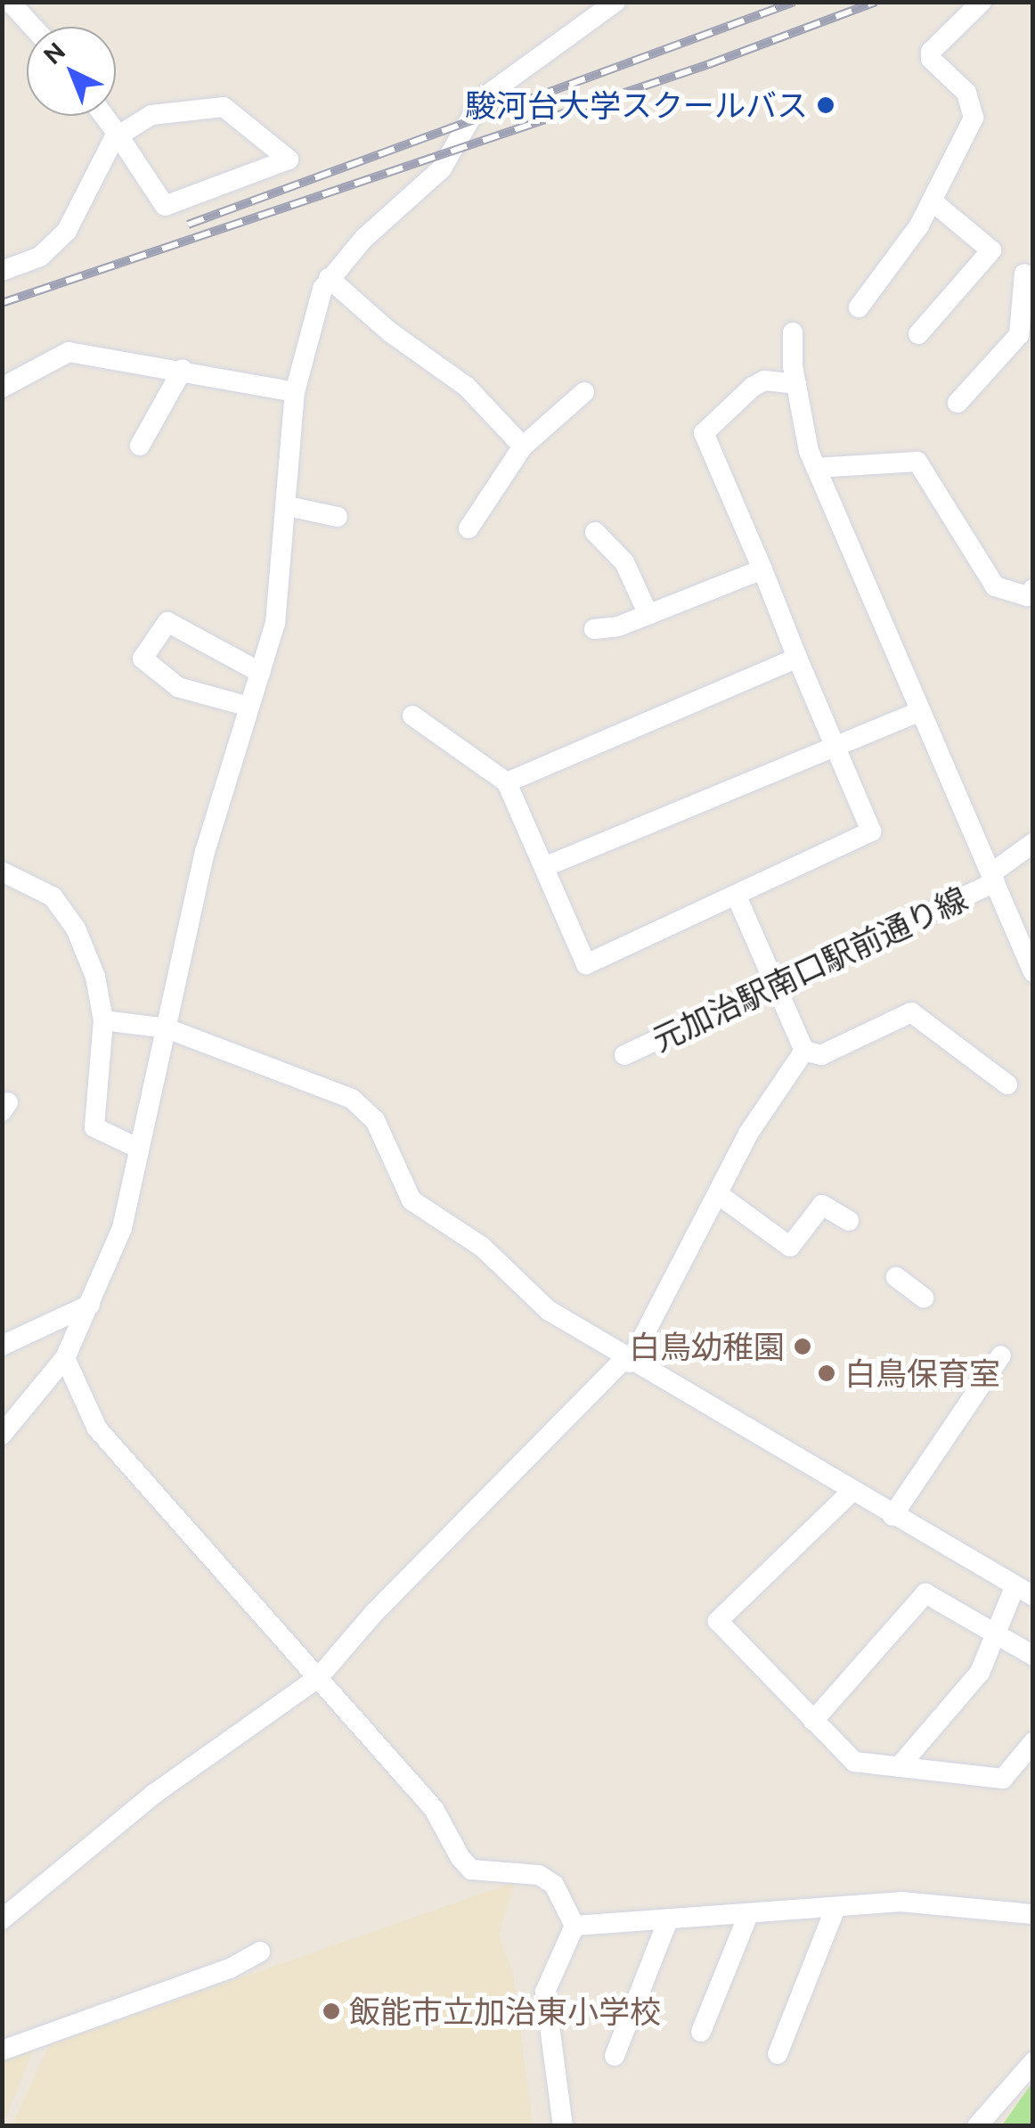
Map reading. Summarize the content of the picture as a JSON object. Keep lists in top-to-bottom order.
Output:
{
  "streets": {
    "street": ["元加治駅南口駅前通り線"]
  },
  "places": [
    "駿河台大学スクールバス",
    "白鳥幼稚園",
    "白鳥保育室",
    "飯能市立加治東小学校"
  ],
  "north": "top left"
}
